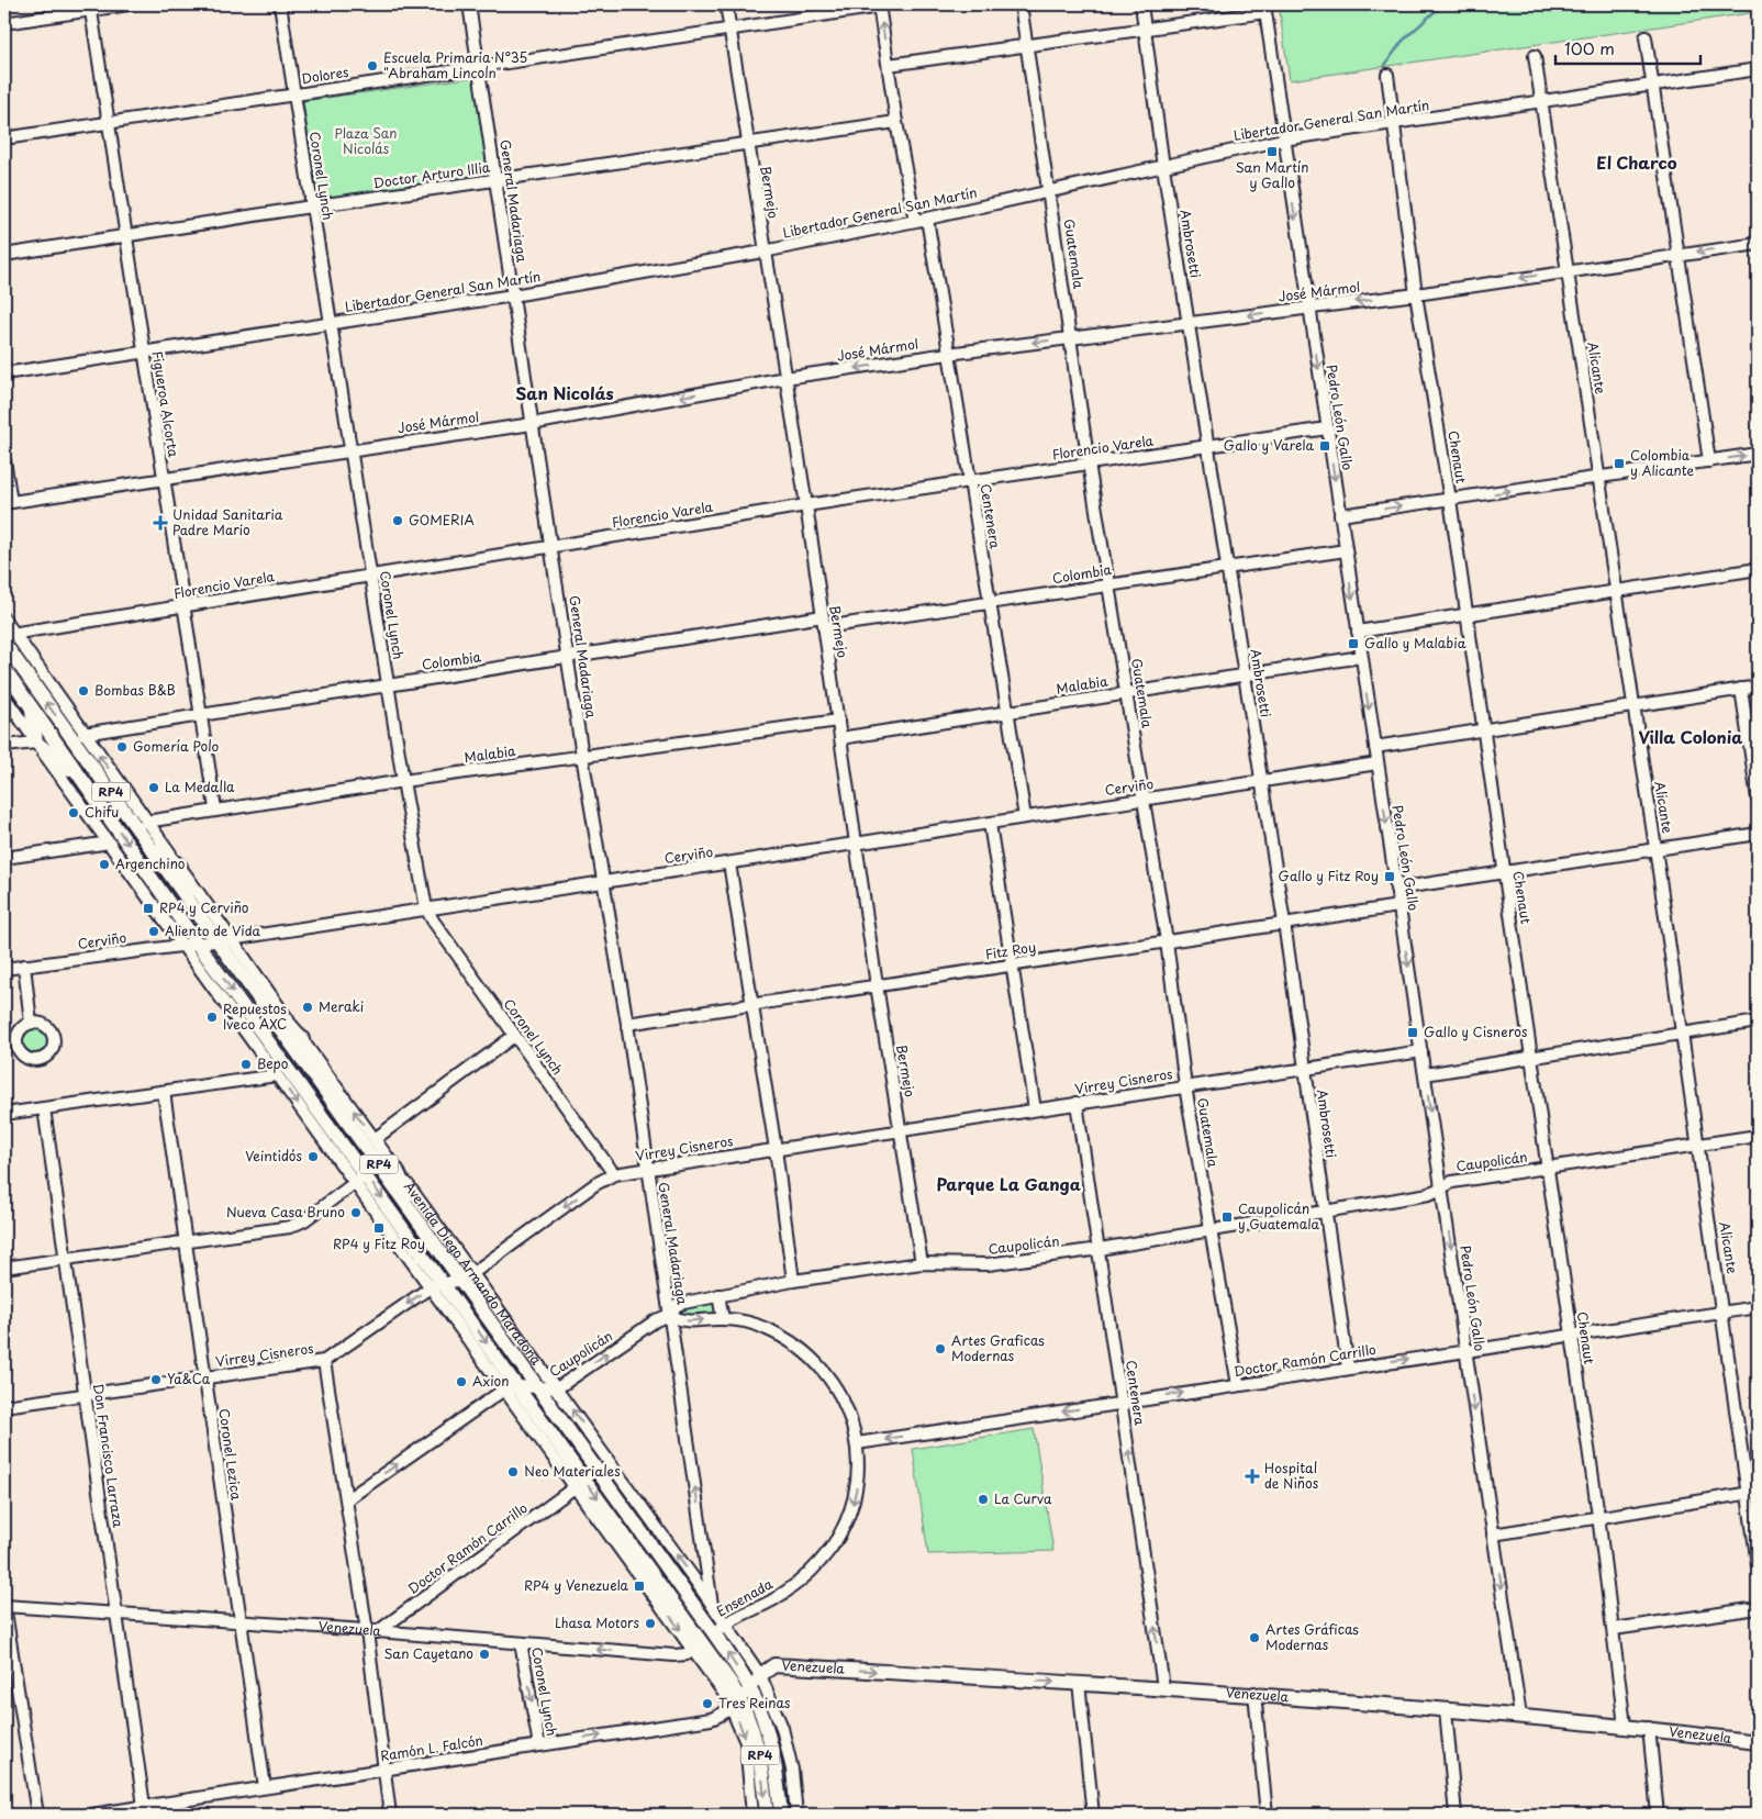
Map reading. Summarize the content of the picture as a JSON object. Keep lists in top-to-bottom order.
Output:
{
  "streets": {
    "main road": ["RP4", "Avenida Diego Armando Maradona", "Venezuela"],
    "street": [
      "Dolores",
      "Libertador General San Martín",
      "Coronel Lynch",
      "Doctor Arturo Illia",
      "Bermejo",
      "General Madariaga",
      "Ambrosetti",
      "Guatemala",
      "José Mármol",
      "Alicante",
      "Figueroa Alcorta",
      "Pedro León Gallo",
      "Florencio Varela",
      "Chenaut",
      "Centenera",
      "Colombia",
      "Malabia",
      "Cerviño",
      "Fitz Roy",
      "Virrey Cisneros",
      "Caupolicán",
      "Doctor Ramón Carrillo",
      "Coronel Lezica",
      "Don Francisco Larraza",
      "Ensenada",
      "Ramón L. Falcón"
    ]
  },
  "crossings": [
    ["Dolores", "Coronel Lynch"],
    ["Dolores", "Bermejo"],
    ["Dolores", "General Madariaga"],
    ["Dolores", "Figueroa Alcorta"],
    ["Libertador General San Martín", "Coronel Lynch"],
    ["Libertador General San Martín", "Bermejo"],
    ["Libertador General San Martín", "General Madariaga"],
    ["Libertador General San Martín", "Ambrosetti"],
    ["Libertador General San Martín", "Guatemala"],
    ["Libertador General San Martín", "Alicante"],
    ["Libertador General San Martín", "Figueroa Alcorta"],
    ["Libertador General San Martín", "Pedro León Gallo"],
    ["Libertador General San Martín", "Chenaut"],
    ["Libertador General San Martín", "Centenera"],
    ["Coronel Lynch", "Doctor Arturo Illia"],
    ["Coronel Lynch", "José Mármol"],
    ["Coronel Lynch", "Florencio Varela"],
    ["Coronel Lynch", "Colombia"],
    ["Coronel Lynch", "Malabia"],
    ["Coronel Lynch", "Cerviño"],
    ["Coronel Lynch", "Virrey Cisneros"],
    ["Coronel Lynch", "Venezuela"],
    ["Coronel Lynch", "Ramón L. Falcón"],
    ["Doctor Arturo Illia", "Bermejo"],
    ["Doctor Arturo Illia", "General Madariaga"],
    ["Doctor Arturo Illia", "Figueroa Alcorta"],
    ["Bermejo", "José Mármol"],
    ["Bermejo", "Florencio Varela"],
    ["Bermejo", "Colombia"],
    ["Bermejo", "Malabia"],
    ["Bermejo", "Cerviño"],
    ["Bermejo", "Fitz Roy"],
    ["Bermejo", "Virrey Cisneros"],
    ["Bermejo", "Caupolicán"],
    ["General Madariaga", "José Mármol"],
    ["General Madariaga", "Florencio Varela"],
    ["General Madariaga", "Colombia"],
    ["General Madariaga", "Malabia"],
    ["General Madariaga", "Cerviño"],
    ["General Madariaga", "Fitz Roy"],
    ["General Madariaga", "Virrey Cisneros"],
    ["General Madariaga", "Caupolicán"],
    ["General Madariaga", "Avenida Diego Armando Maradona"],
    ["General Madariaga", "Ensenada"],
    ["Ambrosetti", "José Mármol"],
    ["Ambrosetti", "Florencio Varela"],
    ["Ambrosetti", "Colombia"],
    ["Ambrosetti", "Malabia"],
    ["Ambrosetti", "Cerviño"],
    ["Ambrosetti", "Fitz Roy"],
    ["Ambrosetti", "Virrey Cisneros"],
    ["Ambrosetti", "Caupolicán"],
    ["Ambrosetti", "Doctor Ramón Carrillo"],
    ["Guatemala", "José Mármol"],
    ["Guatemala", "Florencio Varela"],
    ["Guatemala", "Colombia"],
    ["Guatemala", "Malabia"],
    ["Guatemala", "Cerviño"],
    ["Guatemala", "Fitz Roy"],
    ["Guatemala", "Virrey Cisneros"],
    ["Guatemala", "Caupolicán"],
    ["Guatemala", "Doctor Ramón Carrillo"],
    ["José Mármol", "Alicante"],
    ["José Mármol", "Figueroa Alcorta"],
    ["José Mármol", "Pedro León Gallo"],
    ["José Mármol", "Chenaut"],
    ["José Mármol", "Centenera"],
    ["Alicante", "Caupolicán"],
    ["Alicante", "Doctor Ramón Carrillo"],
    ["Figueroa Alcorta", "Florencio Varela"],
    ["Figueroa Alcorta", "Colombia"],
    ["Figueroa Alcorta", "Malabia"],
    ["Pedro León Gallo", "Florencio Varela"],
    ["Pedro León Gallo", "Colombia"],
    ["Pedro León Gallo", "Malabia"],
    ["Pedro León Gallo", "Cerviño"],
    ["Pedro León Gallo", "Fitz Roy"],
    ["Pedro León Gallo", "Virrey Cisneros"],
    ["Pedro León Gallo", "Caupolicán"],
    ["Pedro León Gallo", "Doctor Ramón Carrillo"],
    ["Pedro León Gallo", "Venezuela"],
    ["Florencio Varela", "Centenera"],
    ["Florencio Varela", "Avenida Diego Armando Maradona"],
    ["Chenaut", "Caupolicán"],
    ["Chenaut", "Doctor Ramón Carrillo"],
    ["Chenaut", "Venezuela"],
    ["Centenera", "Colombia"],
    ["Centenera", "Malabia"],
    ["Centenera", "Cerviño"],
    ["Centenera", "Virrey Cisneros"],
    ["Centenera", "Caupolicán"],
    ["Centenera", "Doctor Ramón Carrillo"],
    ["Centenera", "Venezuela"],
    ["Colombia", "Avenida Diego Armando Maradona"],
    ["Malabia", "Avenida Diego Armando Maradona"],
    ["Cerviño", "RP4"],
    ["Cerviño", "Avenida Diego Armando Maradona"],
    ["RP4", "Virrey Cisneros"],
    ["RP4", "Caupolicán"],
    ["RP4", "Ensenada"],
    ["RP4", "Venezuela"],
    ["RP4", "Ramón L. Falcón"],
    ["Virrey Cisneros", "Avenida Diego Armando Maradona"],
    ["Virrey Cisneros", "Coronel Lezica"],
    ["Virrey Cisneros", "Don Francisco Larraza"],
    ["Caupolicán", "Avenida Diego Armando Maradona"],
    ["Caupolicán", "Ensenada"],
    ["Avenida Diego Armando Maradona", "Ensenada"],
    ["Avenida Diego Armando Maradona", "Venezuela"],
    ["Avenida Diego Armando Maradona", "Ramón L. Falcón"],
    ["Doctor Ramón Carrillo", "Ensenada"],
    ["Doctor Ramón Carrillo", "Venezuela"],
    ["Coronel Lezica", "Venezuela"],
    ["Coronel Lezica", "Ramón L. Falcón"],
    ["Don Francisco Larraza", "Venezuela"],
    ["Don Francisco Larraza", "Ramón L. Falcón"],
    ["Ensenada", "Venezuela"],
    ["Venezuela", "Ramón L. Falcón"]
  ],
  "one_way": ["José Mármol", "Pedro León Gallo"],
  "districts": [
    "El Charco",
    "San Nicolás",
    "Villa Colonia",
    "Parque La Ganga"
  ],
  "parks": ["Plaza San Nicolás"],
  "places": {
    "other": [
      "Escuela Primaria N°35 \"Abraham Lincoln\"",
      "GOMERIA",
      "Bombas B&B",
      "Gomería Polo",
      "La Medalla",
      "Chifu",
      "Argenchino",
      "Aliento de Vida",
      "Meraki",
      "Repuestos Iveco AXC",
      "Bepo",
      "Veintidós",
      "Nueva Casa Bruno",
      "Artes Graficas Modernas",
      "Ya&Ca",
      "Axion",
      "Neo Materiales",
      "La Curva",
      "Lhasa Motors",
      "Artes Gráficas Modernas",
      "San Cayetano",
      "Tres Reinas"
    ],
    "transit": [
      "San Martín y Gallo",
      "Gallo y Varela",
      "Colombia y Alicante",
      "Gallo y Malabia",
      "Gallo y Fitz Roy",
      "RP4 y Cerviño",
      "Gallo y Cisneros",
      "Caupolicán y Guatemala",
      "RP4 y Fitz Roy",
      "RP4 y Venezuela"
    ],
    "health": ["Unidad Sanitaria Padre Mario", "Hospital de Niños"]
  },
  "scale_bar": "100 m"
}
